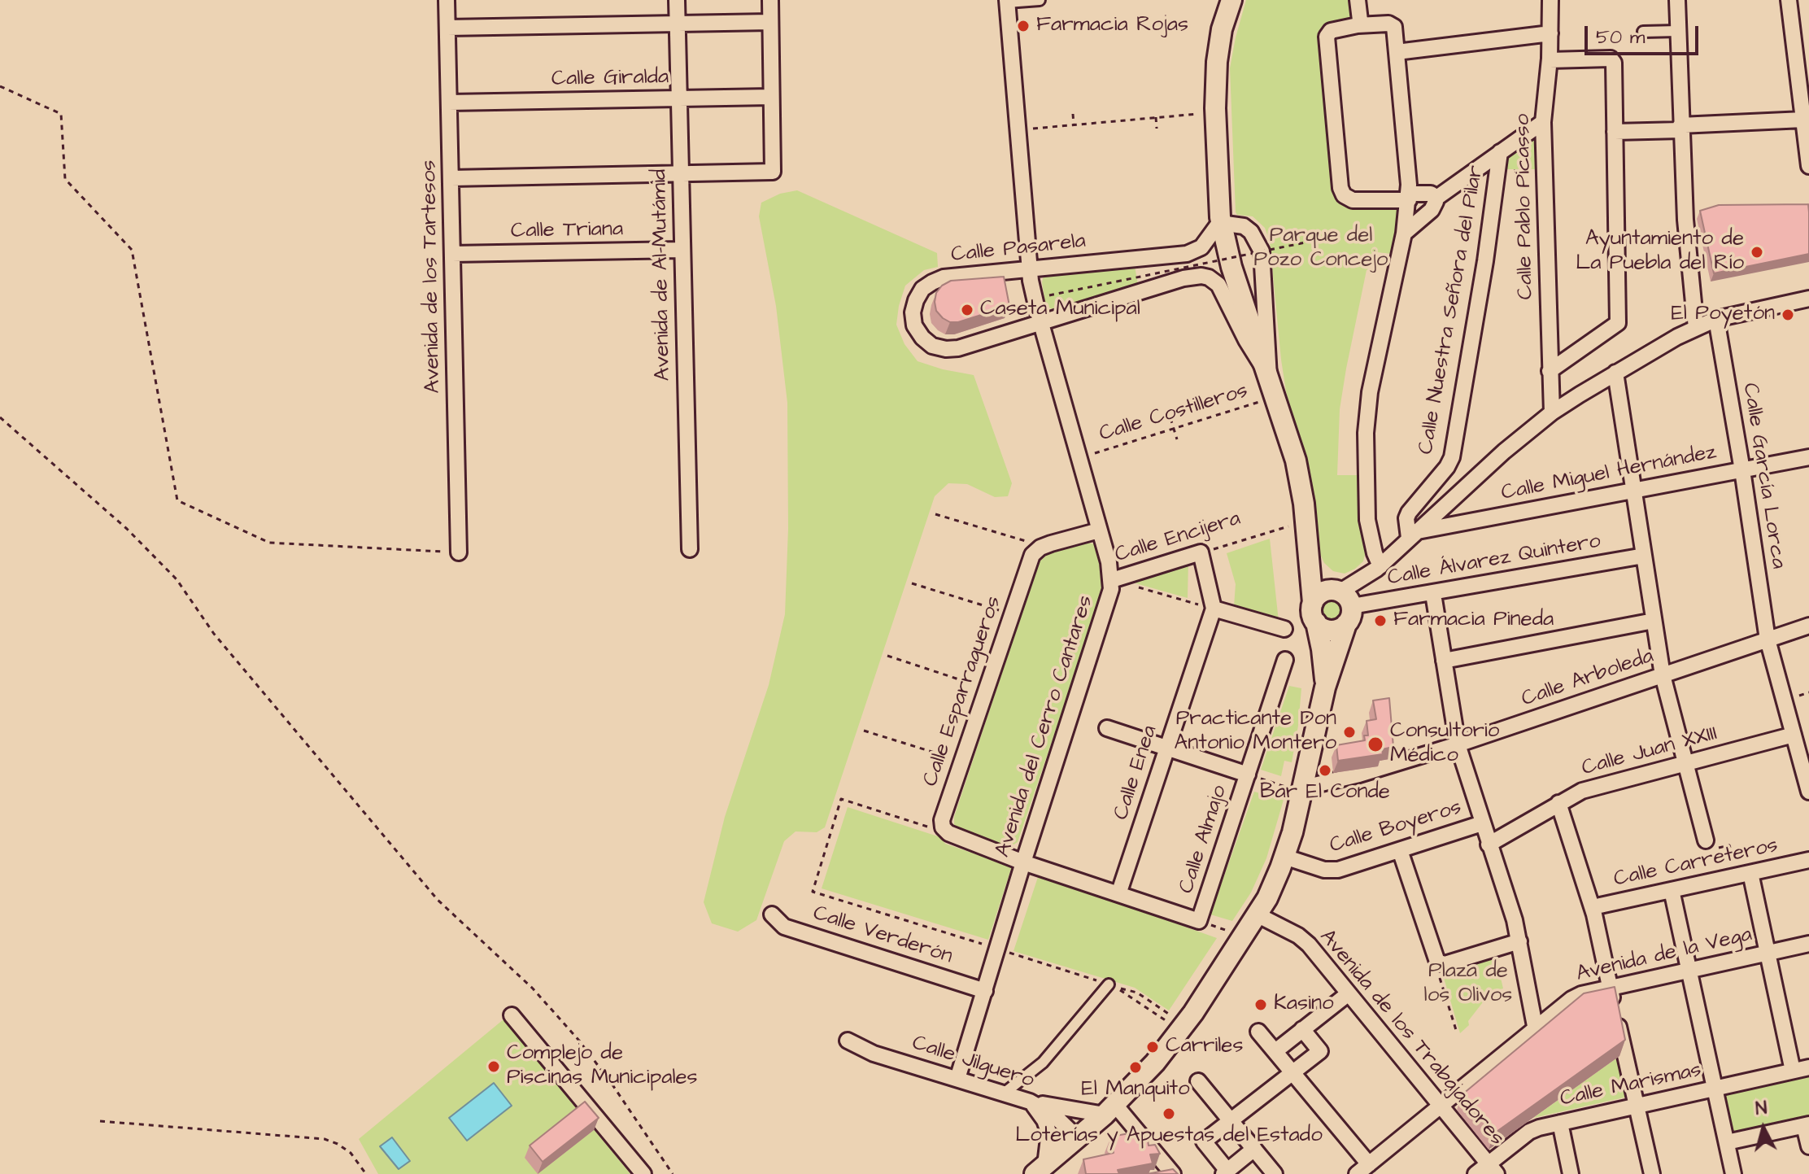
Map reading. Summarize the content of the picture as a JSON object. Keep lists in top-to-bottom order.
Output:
{
  "streets": {
    "street": [
      "Calle Giralda",
      "Calle Pablo Picasso",
      "Calle Triana",
      "Calle Pasarela",
      "Avenida de Al-Mutámid",
      "Avenida de los Tartesos",
      "Calle Nuestra Señora del Pilar",
      "Calle Miguel Hernández",
      "Calle García Lorca",
      "Calle Encijera",
      "Calle Álvarez Quintero",
      "Calle Arboleda",
      "Calle Esparragueros",
      "Avenida del Cerro Cantares",
      "Calle Juan XXIII",
      "Calle Enea",
      "Calle Boyeros",
      "Calle Almajo",
      "Calle Carreteros",
      "Calle Verderón",
      "Avenida de la Vega",
      "Avenida de los Trabajadores",
      "Calle Jilguero",
      "Calle Marismas"
    ],
    "path": ["Calle Costilleros"]
  },
  "crossings": [
    ["Calle Giralda", "Avenida de Al-Mutámid"],
    ["Calle Giralda", "Avenida de los Tartesos"],
    ["Calle Triana", "Avenida de Al-Mutámid"],
    ["Calle Triana", "Avenida de los Tartesos"],
    ["Calle Pasarela", "Avenida del Cerro Cantares"],
    ["Calle Nuestra Señora del Pilar", "Calle Miguel Hernández"],
    ["Calle Costilleros", "Avenida del Cerro Cantares"],
    ["Calle Miguel Hernández", "Calle García Lorca"],
    ["Calle García Lorca", "Calle Arboleda"],
    ["Calle García Lorca", "Calle Juan XXIII"],
    ["Calle Encijera", "Avenida del Cerro Cantares"],
    ["Calle Encijera", "Calle Enea"],
    ["Calle Esparragueros", "Avenida del Cerro Cantares"],
    ["Avenida del Cerro Cantares", "Calle Verderón"],
    ["Avenida del Cerro Cantares", "Calle Jilguero"],
    ["Avenida de la Vega", "Avenida de los Trabajadores"],
    ["Avenida de los Trabajadores", "Calle Marismas"]
  ],
  "parks": ["Parque del Pozo Concejo", "Plaza de los Olivos"],
  "places": [
    "Farmacia Rojas",
    "Ayuntamiento de La Puebla del Río",
    "Caseta Municipal",
    "El Poyetón",
    "Farmacia Pineda",
    "Practicante Don Antonio Montero",
    "Consultorio Médico",
    "Bar El Conde",
    "Kasino",
    "Carriles",
    "Complejo de Piscinas Municipales",
    "El Manquito",
    "Loterías y Apuestas del Estado"
  ],
  "scale_bar": "50 m",
  "north": "top"
}
